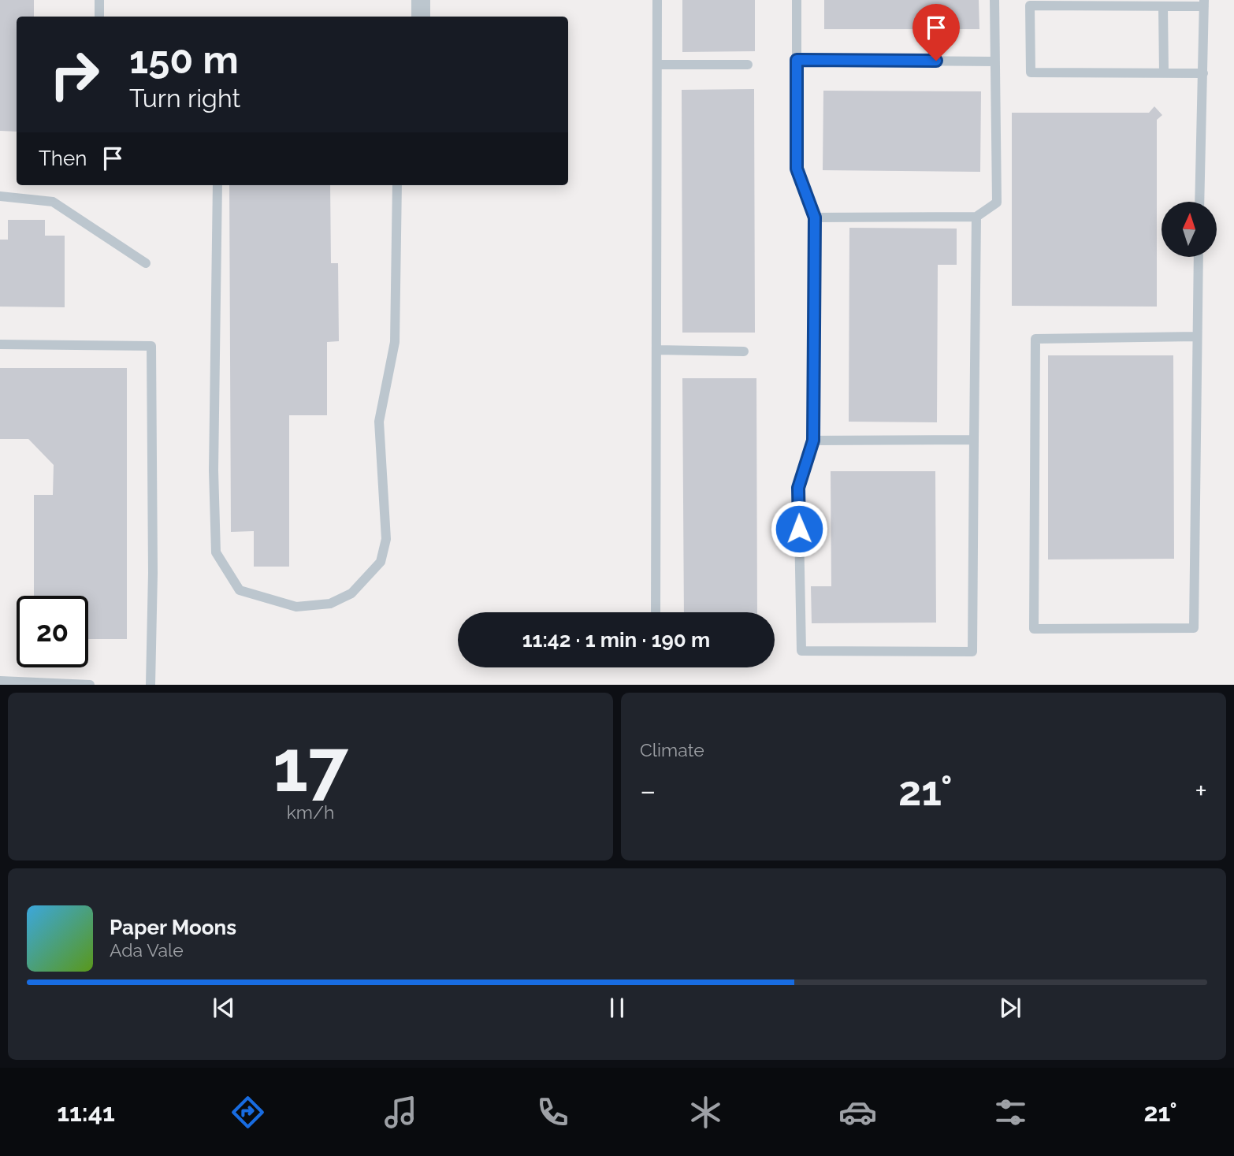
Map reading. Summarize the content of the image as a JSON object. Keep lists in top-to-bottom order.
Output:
{
  "north": "top",
  "page": {
    "turn": ["150 m", "Turn right"],
    "then": "Then",
    "limit": "20",
    "trip": "11:42 · 1 min · 190 m",
    "tile": [
      ["17", "km/h"],
      "Climate"
    ],
    "heat": ["−", "21°", "+"],
    "song": ["Paper Moons", "Ada Vale"],
    "tabs": ["11:41", "21°"]
  }
}
